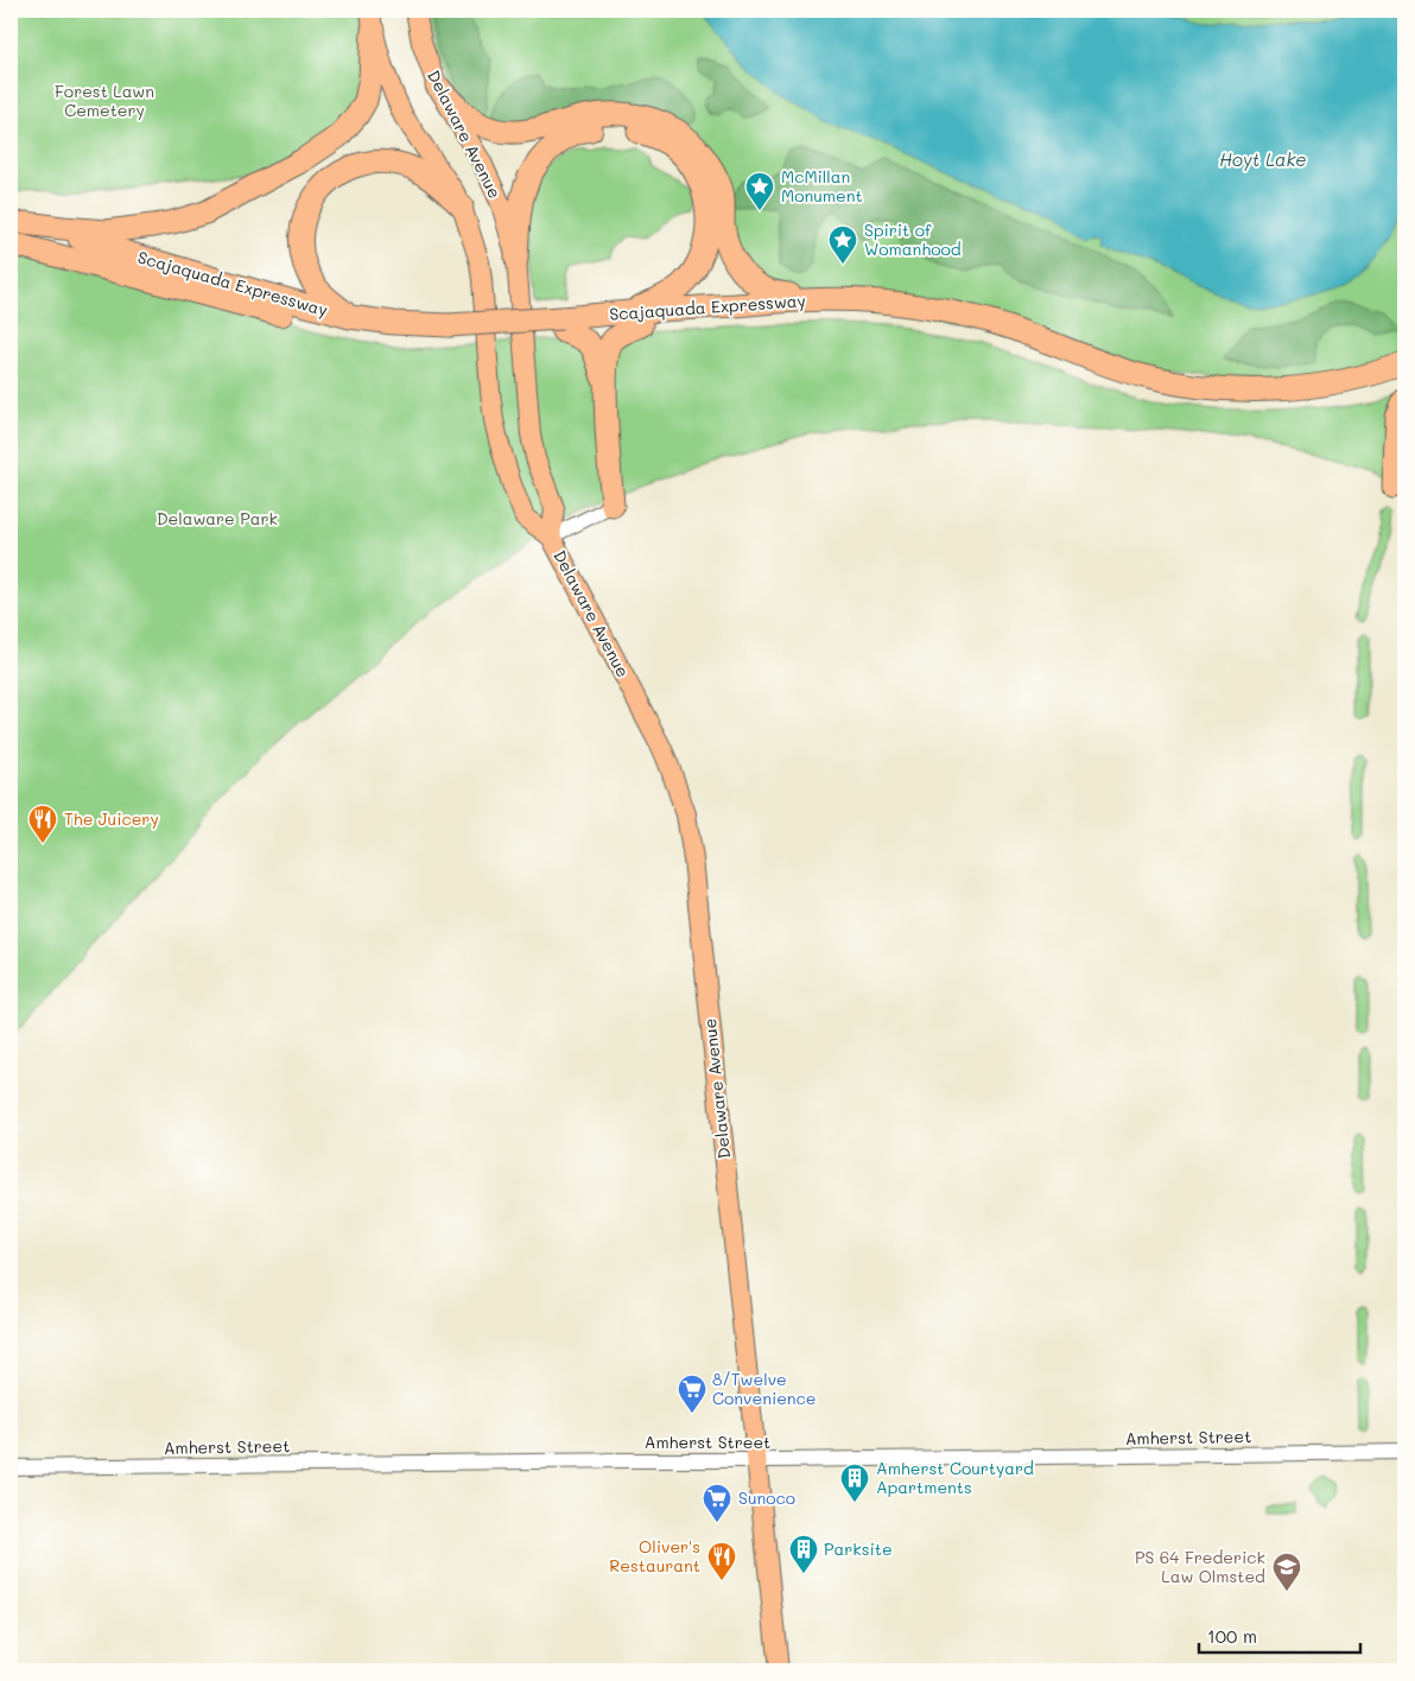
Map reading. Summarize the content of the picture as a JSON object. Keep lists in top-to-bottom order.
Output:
{
  "streets": {
    "highway": ["Scajaquada Expressway"],
    "main road": ["Delaware Avenue"],
    "street": ["Amherst Street"]
  },
  "crossings": [
    ["Delaware Avenue", "Amherst Street"]
  ],
  "water": ["Hoyt Lake"],
  "parks": ["Forest Lawn Cemetery", "Delaware Park"],
  "places": {
    "place": ["McMillan Monument", "Spirit of Womanhood"],
    "restaurant": ["The Juicery", "Oliver's Restaurant"],
    "supermarket": ["8/Twelve Convenience", "Sunoco"],
    "building": ["Amherst Courtyard Apartments", "Parksite"],
    "school or university": ["PS 64 Frederick Law Olmsted"]
  },
  "scale_bar": "100 m"
}
